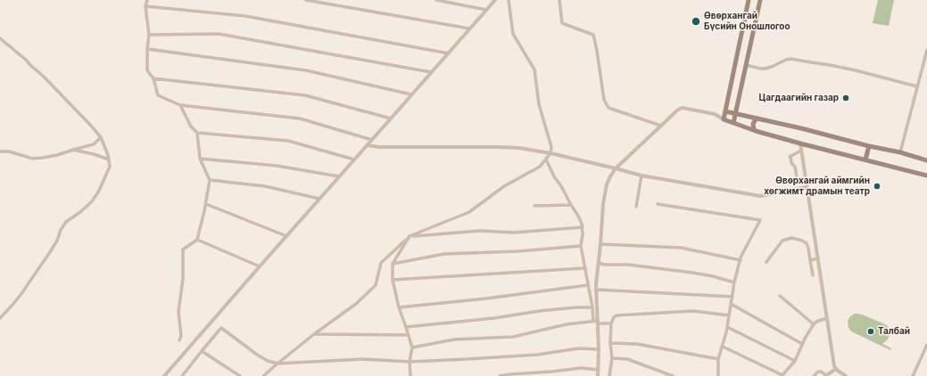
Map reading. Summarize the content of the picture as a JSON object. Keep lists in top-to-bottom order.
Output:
{
  "places": [
    "Өвөрхангай Бүсийн Оношлогоо",
    "Цагдаагийн газар",
    "Өвөрхангай аймгийн хөгжимт драмын театр",
    "Талбай"
  ]
}
